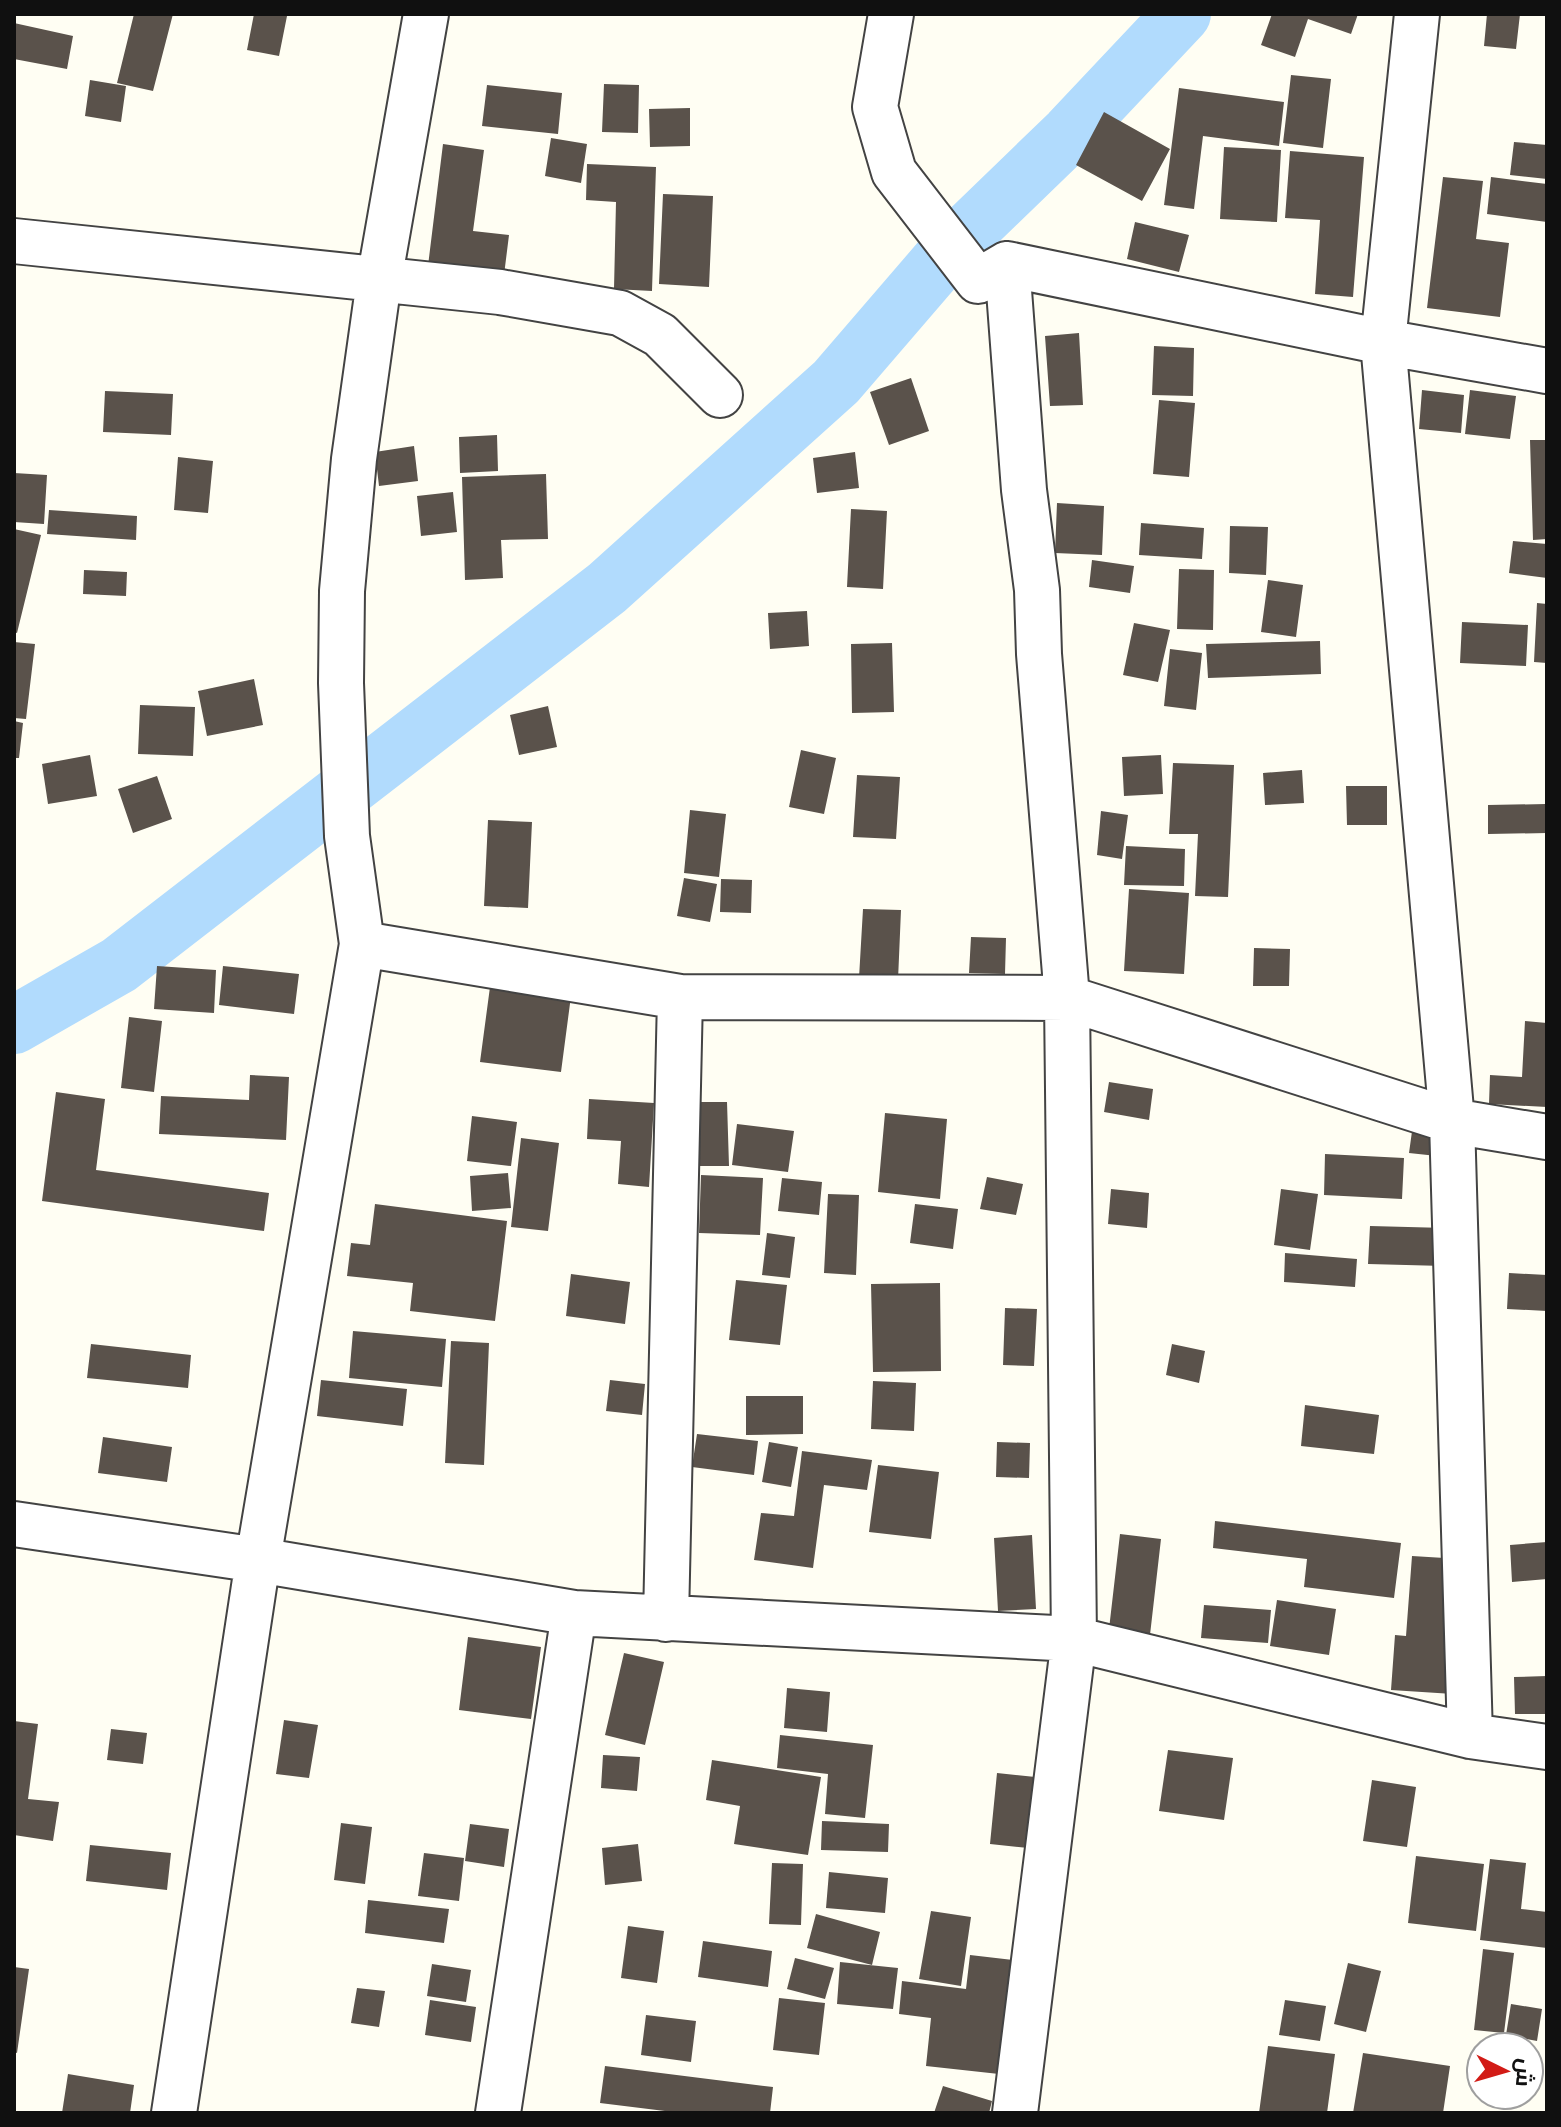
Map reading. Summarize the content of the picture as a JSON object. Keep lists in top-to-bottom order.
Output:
{
  "north": "right"
}
